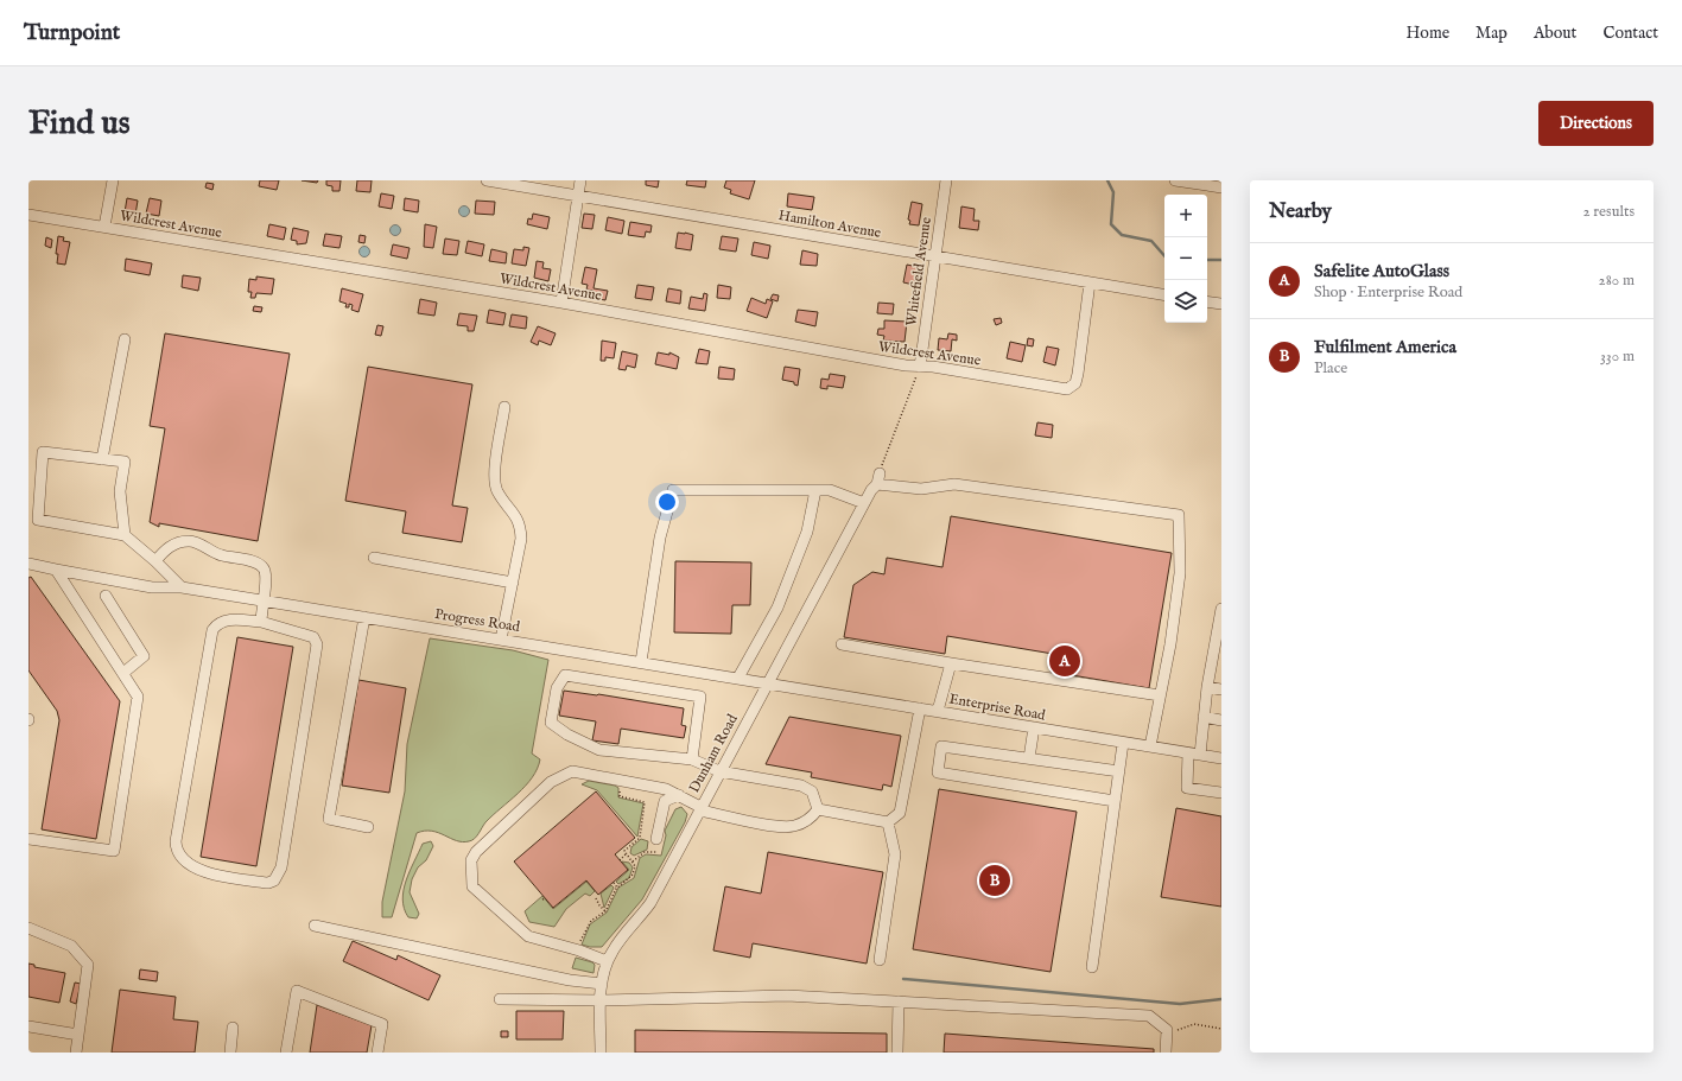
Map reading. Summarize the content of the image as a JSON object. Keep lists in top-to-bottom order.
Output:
{
  "streets": {
    "street": [
      "Wildcrest Avenue",
      "Hamilton Avenue",
      "Whitefield Avenue",
      "Progress Road",
      "Enterprise Road",
      "Dunham Road"
    ]
  },
  "crossings": [
    ["Wildcrest Avenue", "Hamilton Avenue"],
    ["Wildcrest Avenue", "Whitefield Avenue"],
    ["Hamilton Avenue", "Whitefield Avenue"],
    ["Progress Road", "Enterprise Road"],
    ["Progress Road", "Dunham Road"],
    ["Enterprise Road", "Dunham Road"]
  ],
  "page": {
    "header": "Turnpoint",
    "nav": [
      "Home",
      "Map",
      "About",
      "Contact"
    ],
    "buttons": "Directions",
    "title": "Find us",
    "heading": ["Nearby", "2 results"],
    "map_buttons": ["+", "−"],
    "list": [
      {
        "mark": "A",
        "name": "Safelite AutoGlass",
        "note": "Shop · Enterprise Road",
        "value": "280 m"
      },
      {
        "mark": "B",
        "name": "Fulfilment America",
        "note": "Place",
        "value": "330 m"
      }
    ],
    "pins": ["A", "B"]
  }
}
